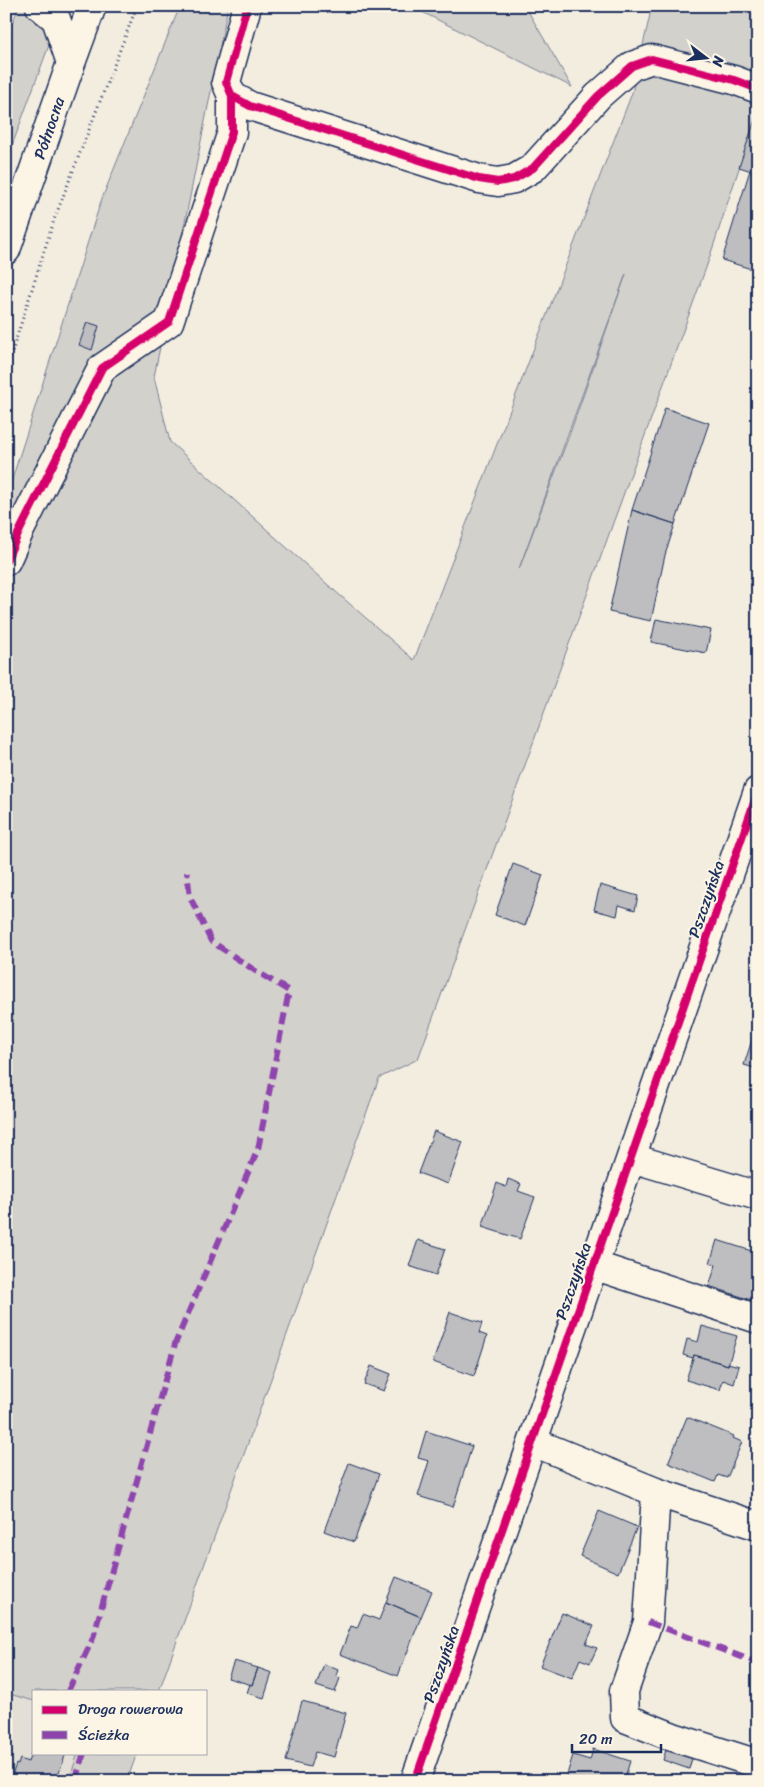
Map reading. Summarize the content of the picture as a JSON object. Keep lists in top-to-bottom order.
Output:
{
  "streets": {
    "street": ["Północna", "Pszczyńska"]
  },
  "legend": ["Droga rowerowa", "Ścieżka"],
  "scale_bar": "20 m",
  "north": "right"
}
